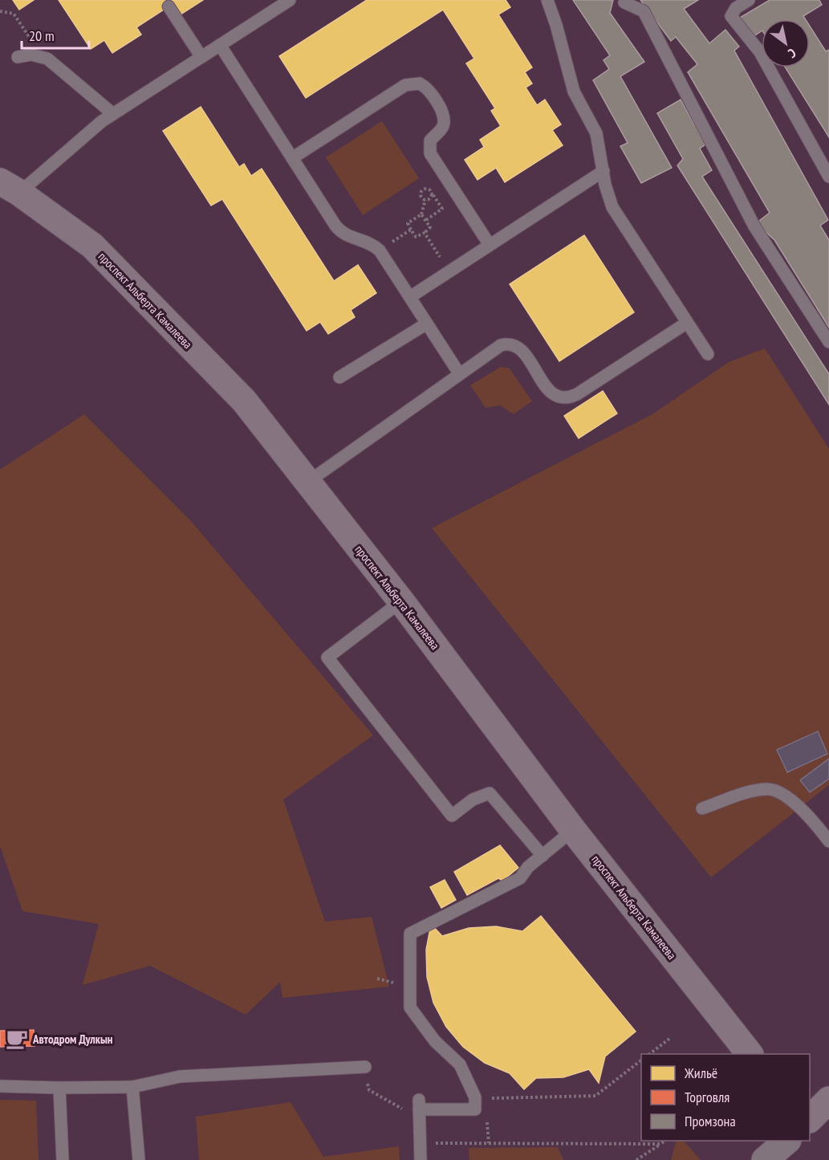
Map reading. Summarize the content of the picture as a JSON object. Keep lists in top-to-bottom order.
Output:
{
  "streets": {
    "main road": ["проспект Альберта Камалеева"]
  },
  "places": {
    "cafe": ["Автодром Дулкын"]
  },
  "legend": ["Жильё", "Торговля", "Промзона"],
  "scale_bar": "20 m",
  "north": "bottom right"
}
